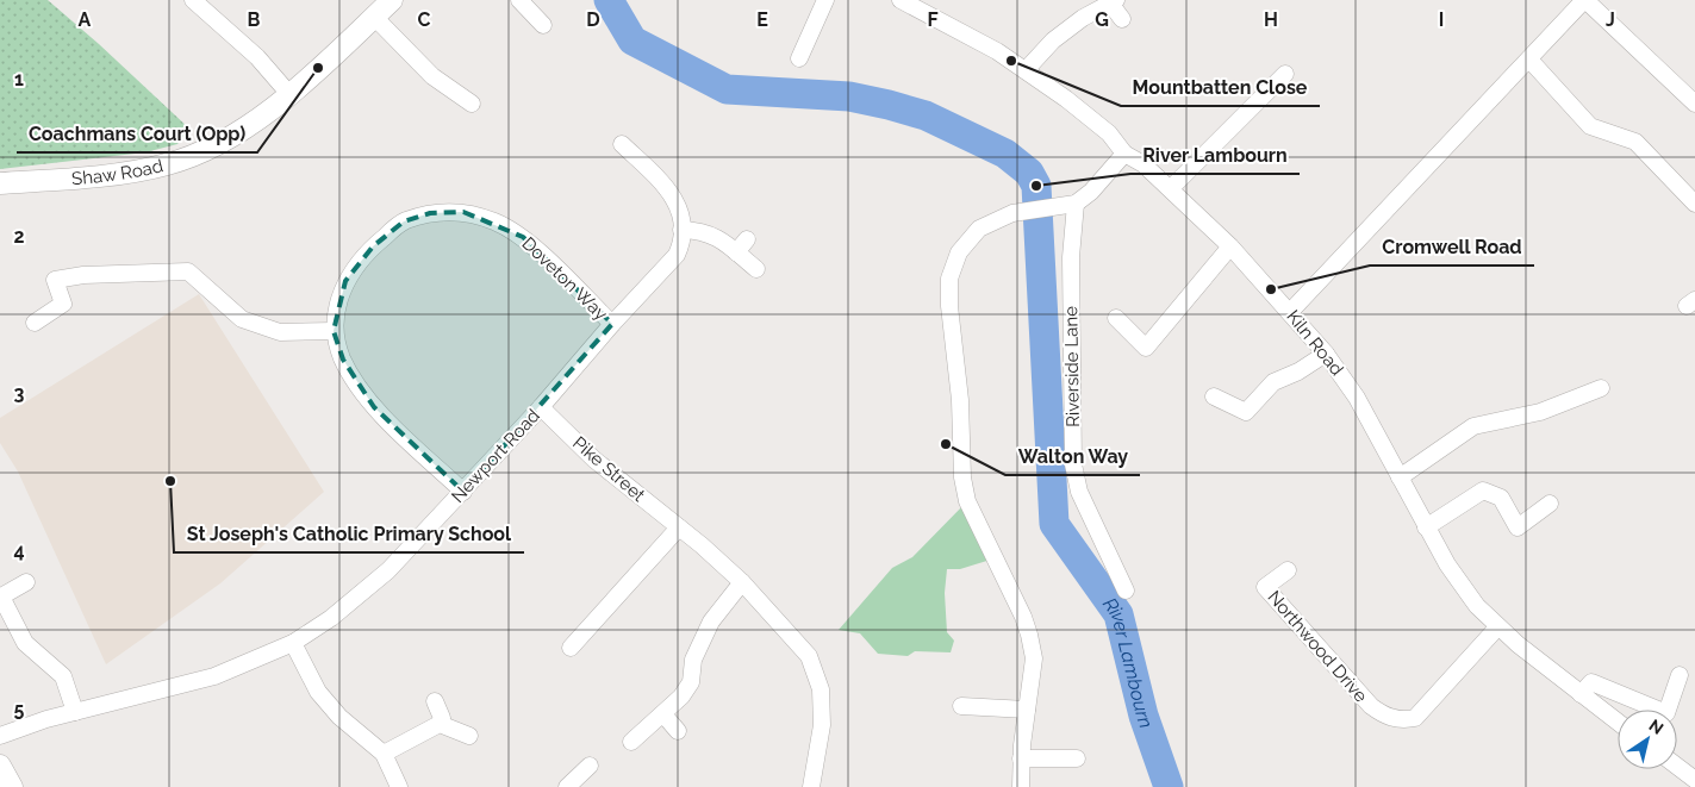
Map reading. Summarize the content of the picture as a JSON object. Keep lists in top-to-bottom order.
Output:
{
  "streets": {
    "main road": ["Shaw Road"],
    "street": [
      "Doveton Way",
      "Kiln Road",
      "Riverside Lane",
      "Newport Road",
      "Pike Street",
      "Northwood Drive"
    ]
  },
  "crossings": [
    ["Doveton Way", "Newport Road"],
    ["Kiln Road", "Northwood Drive"],
    ["Newport Road", "Pike Street"]
  ],
  "water": ["River Lambourn"],
  "places": [
    "Mountbatten Close",
    "Coachmans Court (Opp)",
    "River Lambourn",
    "Cromwell Road",
    "Walton Way",
    "St Joseph's Catholic Primary School"
  ],
  "north": "top right",
  "grid": {
    "columns": [
      "A",
      "B",
      "C",
      "D",
      "E",
      "F",
      "G",
      "H",
      "I",
      "J"
    ],
    "rows": [
      "1",
      "2",
      "3",
      "4",
      "5"
    ]
  }
}
